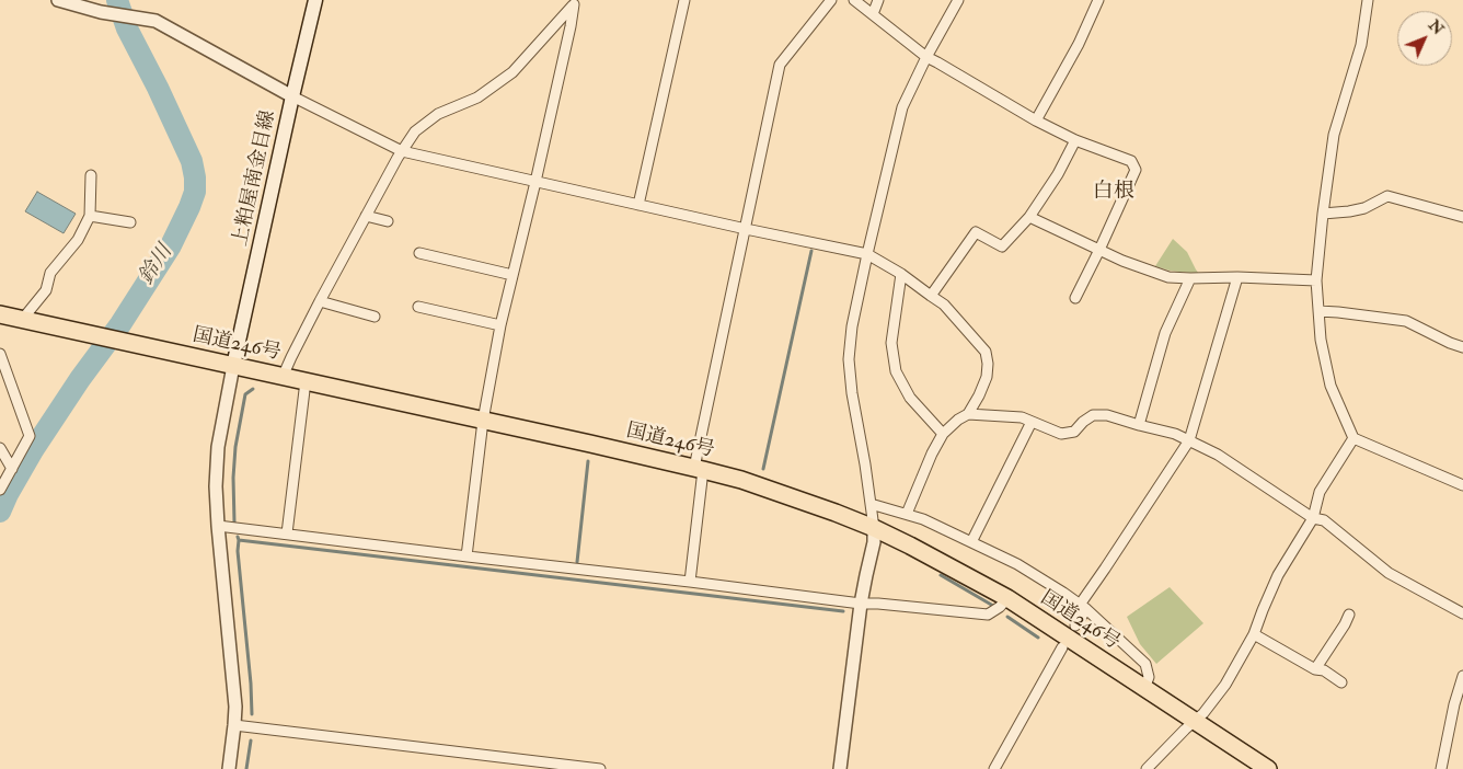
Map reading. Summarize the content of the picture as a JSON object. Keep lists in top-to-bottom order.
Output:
{
  "streets": {
    "highway": ["国道246号"],
    "main road": ["上粕屋南金目線"]
  },
  "crossings": [
    ["上粕屋南金目線", "国道246号"]
  ],
  "districts": ["白根"],
  "water": ["鈴川"],
  "north": "top right"
}
